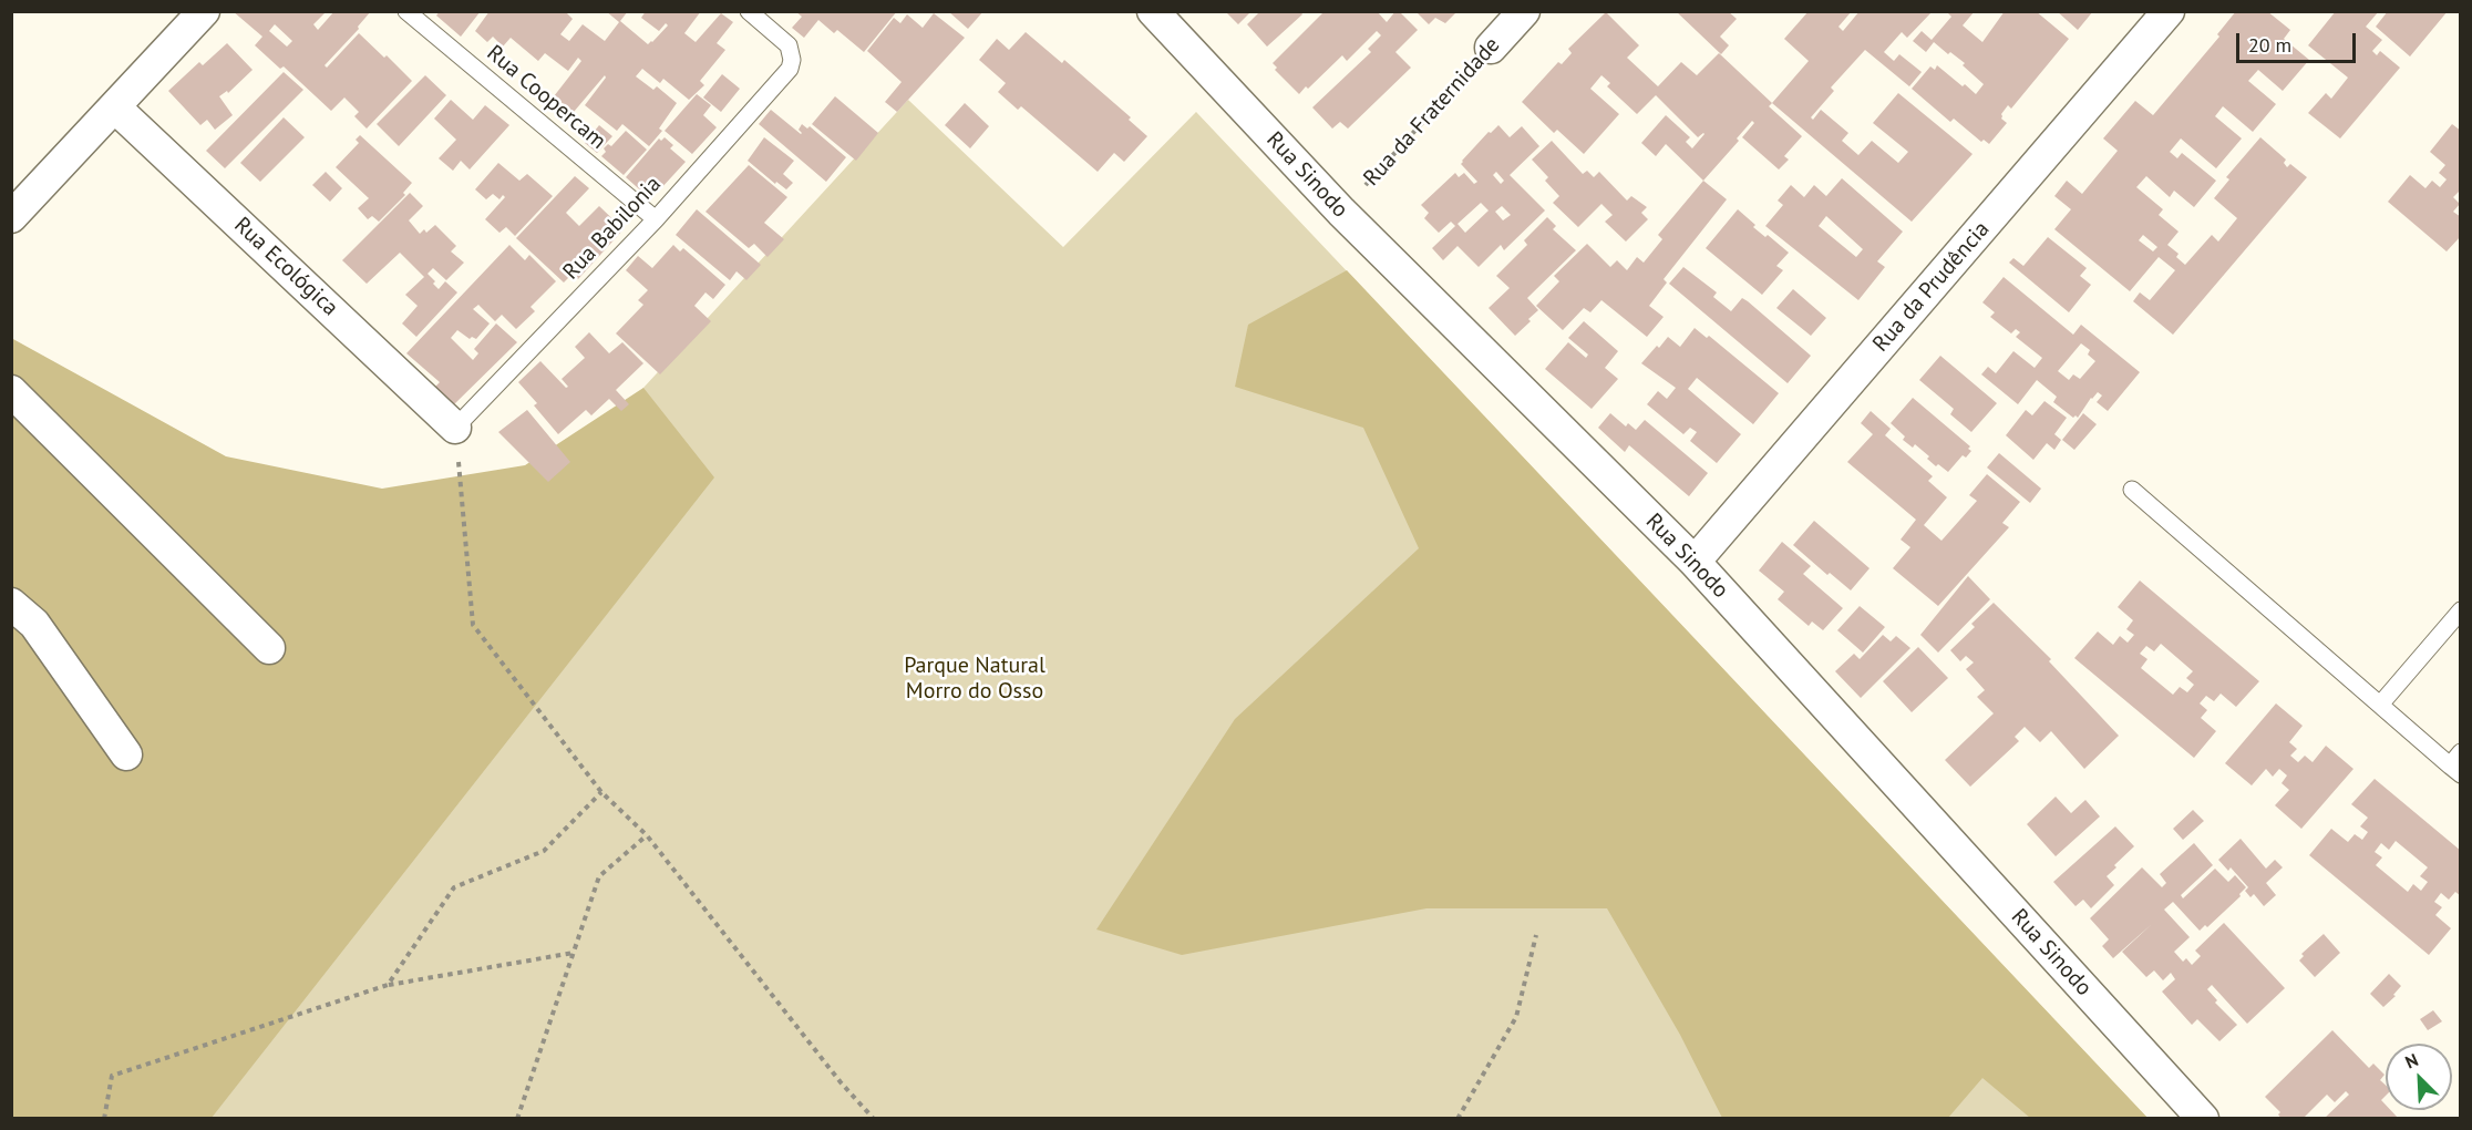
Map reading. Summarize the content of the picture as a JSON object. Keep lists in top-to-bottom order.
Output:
{
  "streets": {
    "street": [
      "Rua da Fraternidade",
      "Rua Sinodo",
      "Rua Ecológica",
      "Rua da Prudência"
    ],
    "lane": ["Rua Coopercam", "Rua Babilonia"]
  },
  "crossings": [
    ["Rua Coopercam", "Rua Babilonia"],
    ["Rua da Fraternidade", "Rua Sinodo"],
    ["Rua Sinodo", "Rua da Prudência"],
    ["Rua Babilonia", "Rua Ecológica"]
  ],
  "parks": ["Parque Natural Morro do Osso"],
  "scale_bar": "20 m",
  "north": "top left"
}
